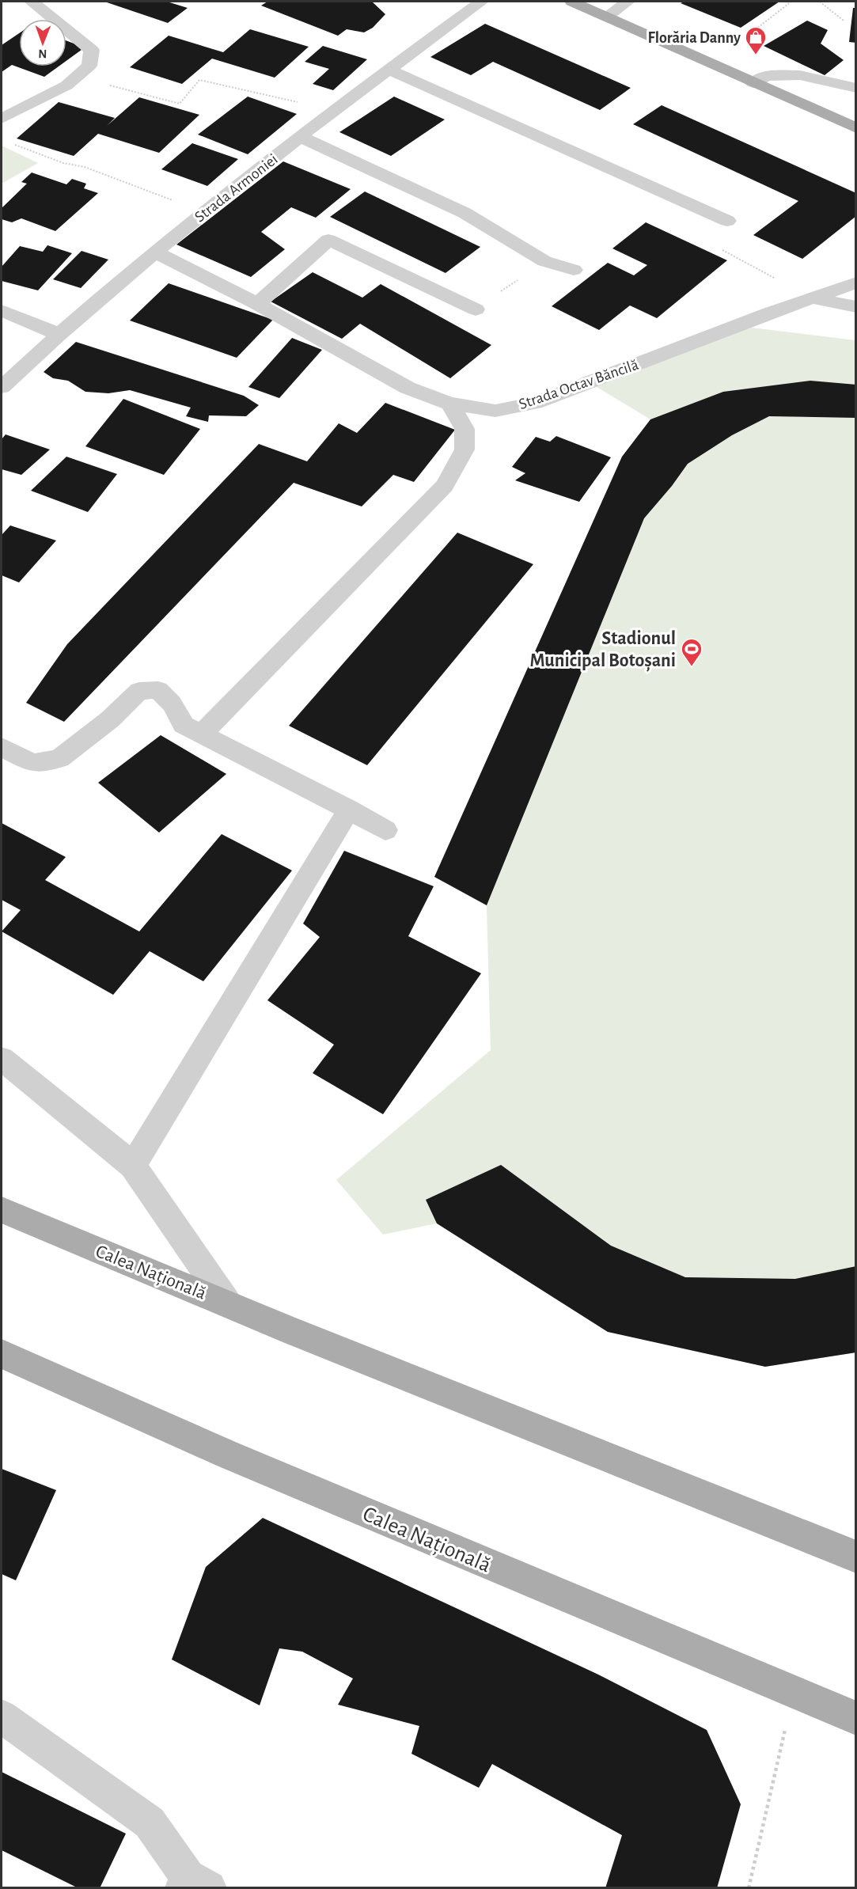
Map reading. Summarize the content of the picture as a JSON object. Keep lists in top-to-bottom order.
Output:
{
  "streets": {
    "main road": ["Calea Națională"],
    "street": ["Strada Armoniei", "Strada Octav Băncilă"]
  },
  "crossings": [
    ["Strada Armoniei", "Strada Octav Băncilă"]
  ],
  "places": {
    "shop": ["Florăria Danny"],
    "sports": ["Stadionul Municipal Botoșani"]
  },
  "north": "bottom"
}
